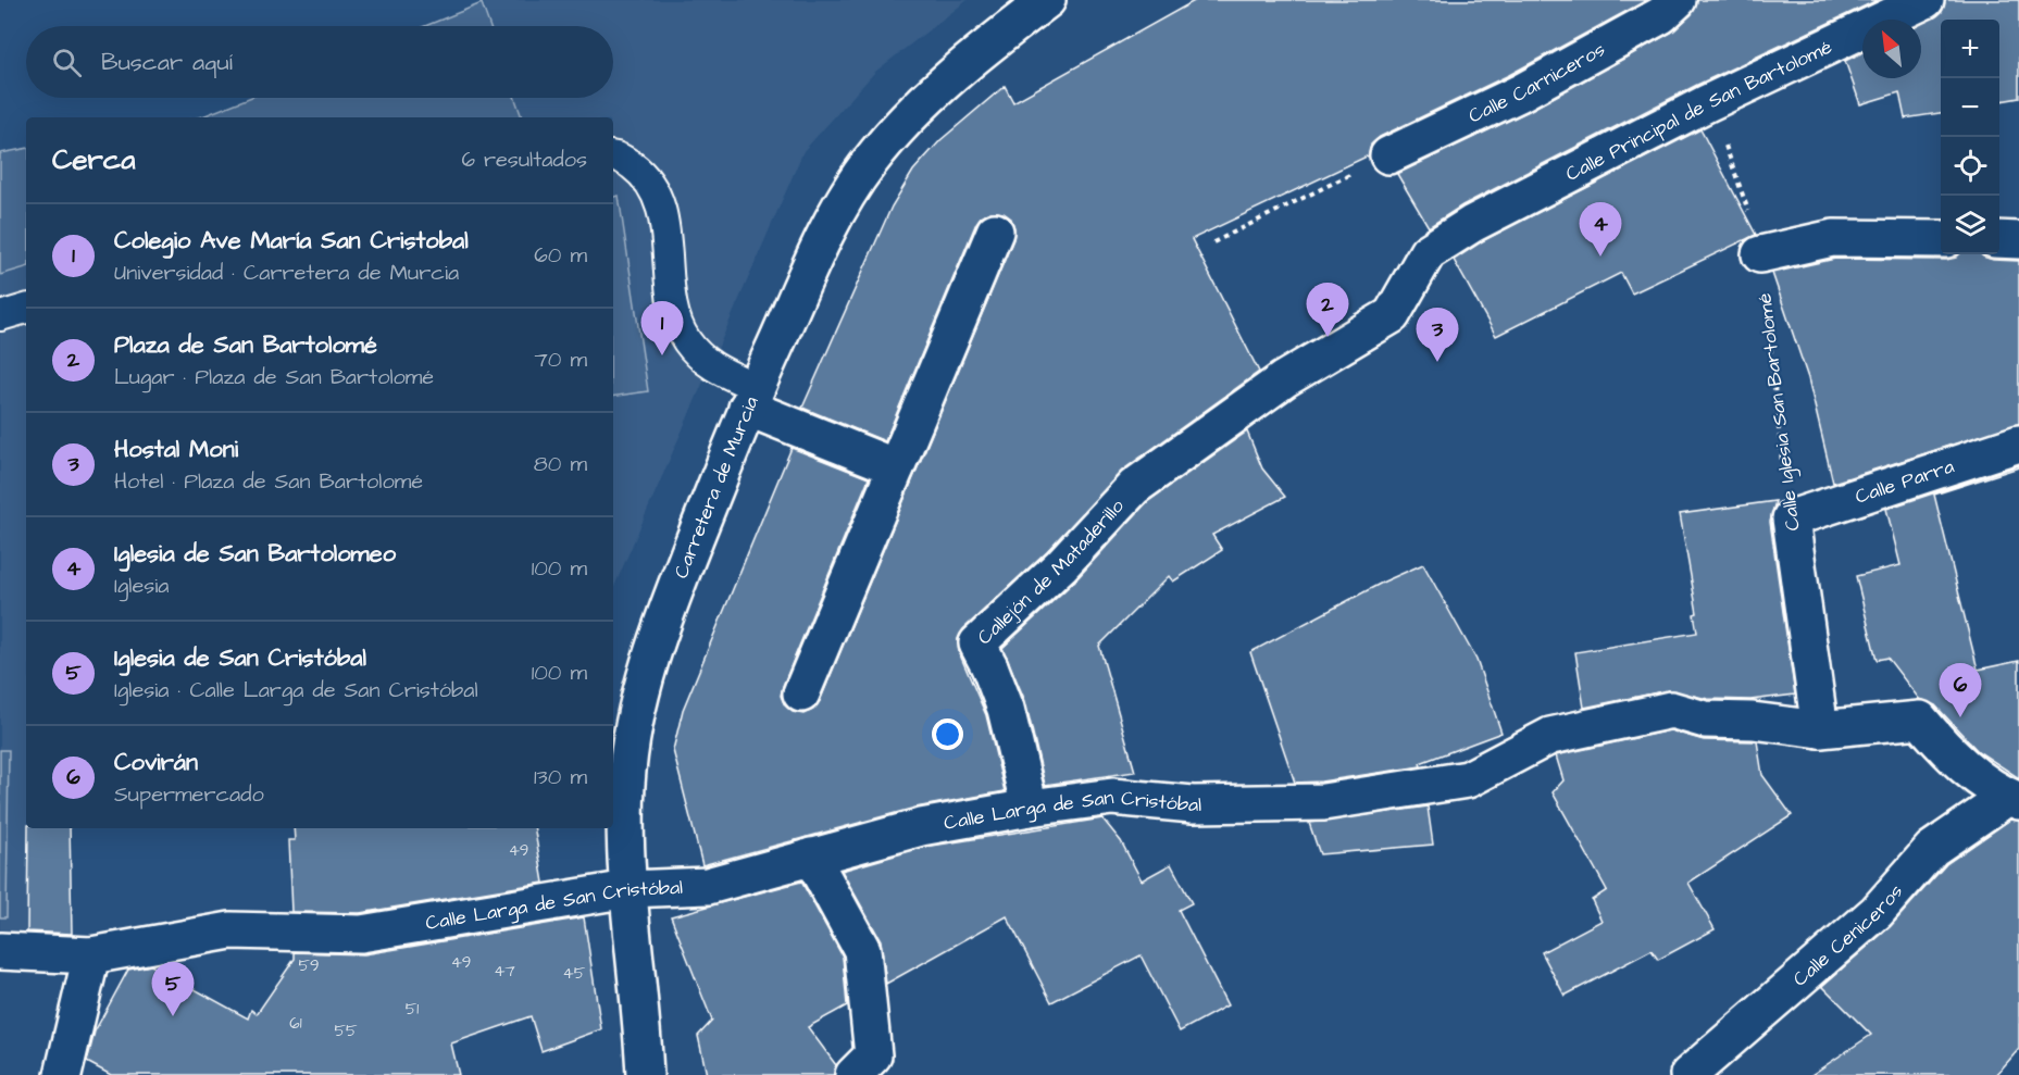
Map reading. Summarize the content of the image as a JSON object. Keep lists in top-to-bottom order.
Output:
{
  "streets": {
    "street": [
      "Calle Carniceros",
      "Calle Principal de San Bartolomé",
      "Calle Iglesia San Bartolomé",
      "Calle Parra",
      "Carretera de Murcia",
      "Callejón de Mataderillo",
      "Calle Larga de San Cristóbal",
      "Calle Ceniceros"
    ]
  },
  "crossings": [
    ["Calle Principal de San Bartolomé", "Calle Iglesia San Bartolomé"],
    ["Calle Principal de San Bartolomé", "Callejón de Mataderillo"],
    ["Calle Iglesia San Bartolomé", "Calle Parra"],
    ["Calle Iglesia San Bartolomé", "Calle Larga de San Cristóbal"],
    ["Carretera de Murcia", "Calle Larga de San Cristóbal"],
    ["Callejón de Mataderillo", "Calle Larga de San Cristóbal"],
    ["Calle Larga de San Cristóbal", "Calle Ceniceros"]
  ],
  "house_numbers": [
    "49",
    "49",
    "59",
    "47",
    "45",
    "51",
    "61",
    "55"
  ],
  "north": "top left",
  "page": {
    "map_buttons": ["+", "−"],
    "search": "Buscar aquí",
    "heading": ["Cerca", "6 resultados"],
    "pins": [
      "4",
      "2",
      "1",
      "3",
      "6",
      "5"
    ],
    "list": [
      {
        "mark": "1",
        "name": "Colegio Ave María San Cristobal",
        "note": "Universidad · Carretera de Murcia",
        "value": "60 m"
      },
      {
        "mark": "2",
        "name": "Plaza de San Bartolomé",
        "note": "Lugar · Plaza de San Bartolomé",
        "value": "70 m"
      },
      {
        "mark": "3",
        "name": "Hostal Moni",
        "note": "Hotel · Plaza de San Bartolomé",
        "value": "80 m"
      },
      {
        "mark": "4",
        "name": "Iglesia de San Bartolomeo",
        "note": "Iglesia",
        "value": "100 m"
      },
      {
        "mark": "5",
        "name": "Iglesia de San Cristóbal",
        "note": "Iglesia · Calle Larga de San Cristóbal",
        "value": "100 m"
      },
      {
        "mark": "6",
        "name": "Covirán",
        "note": "Supermercado",
        "value": "130 m"
      }
    ]
  }
}
